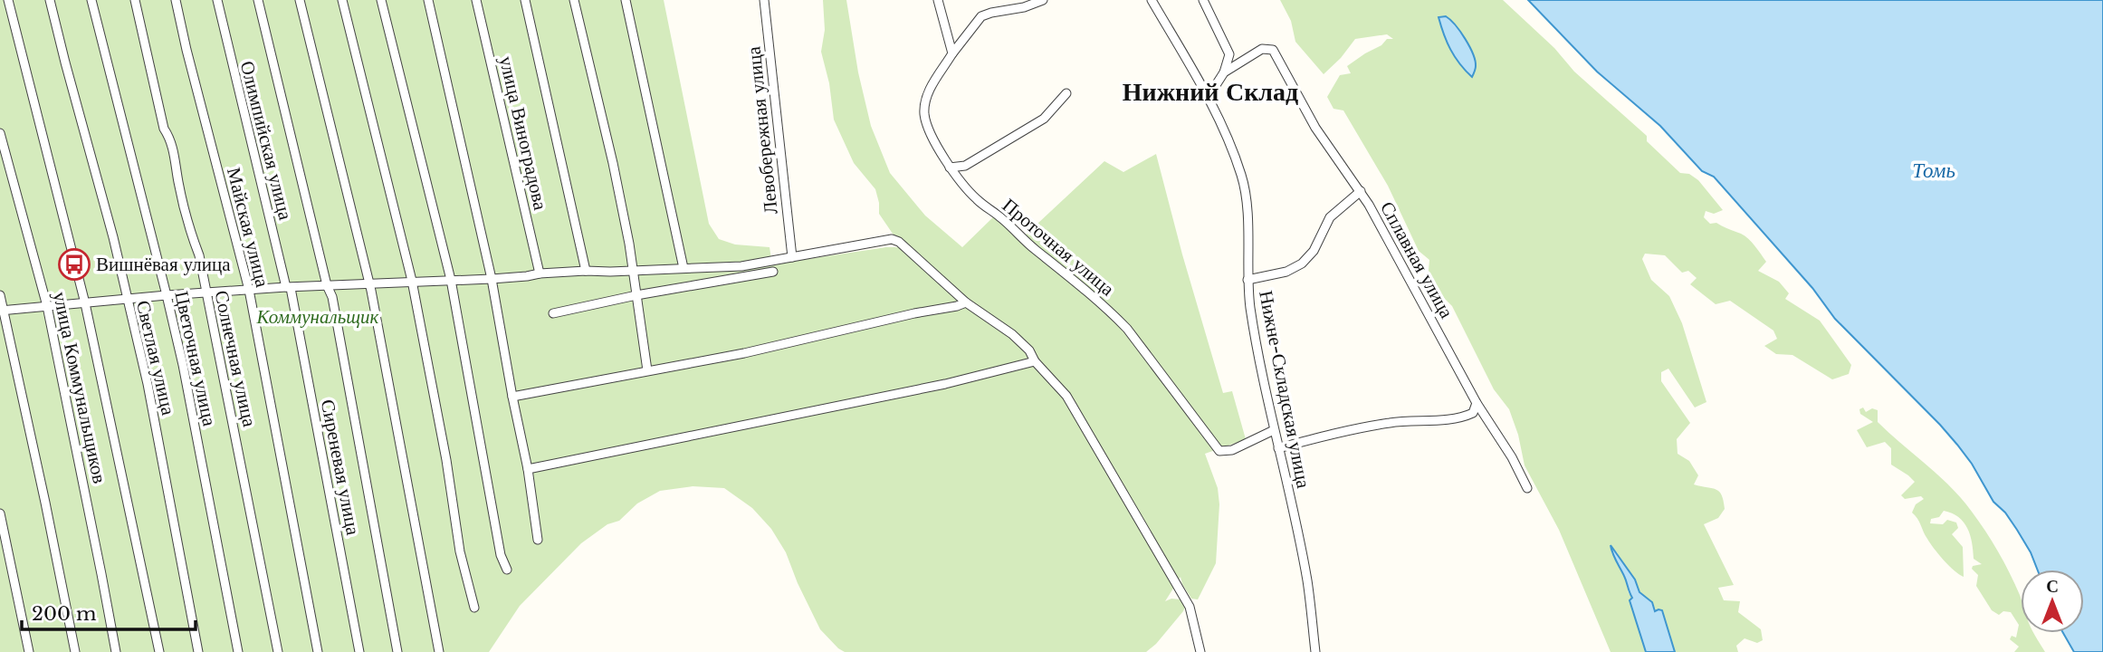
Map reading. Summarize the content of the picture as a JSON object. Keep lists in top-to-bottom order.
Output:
{
  "streets": {
    "street": [
      "Левобережная улица",
      "улица Виноградова",
      "Олимпийская улица",
      "Майская улица",
      "Проточная улица",
      "Сплавная улица",
      "Светлая улица",
      "Цветочная улица",
      "Солнечная улица",
      "улица Коммунальщиков",
      "Нижне-Складская улица",
      "Сиреневая улица"
    ]
  },
  "crossings": [
    ["Олимпийская улица", "Сиреневая улица"],
    ["Проточная улица", "Нижне-Складская улица"]
  ],
  "districts": ["Нижний Склад"],
  "water": ["Томь"],
  "parks": ["Коммунальщик"],
  "places": {
    "bus stop": ["Вишнёвая улица"]
  },
  "scale_bar": "200 m",
  "north": "top"
}
